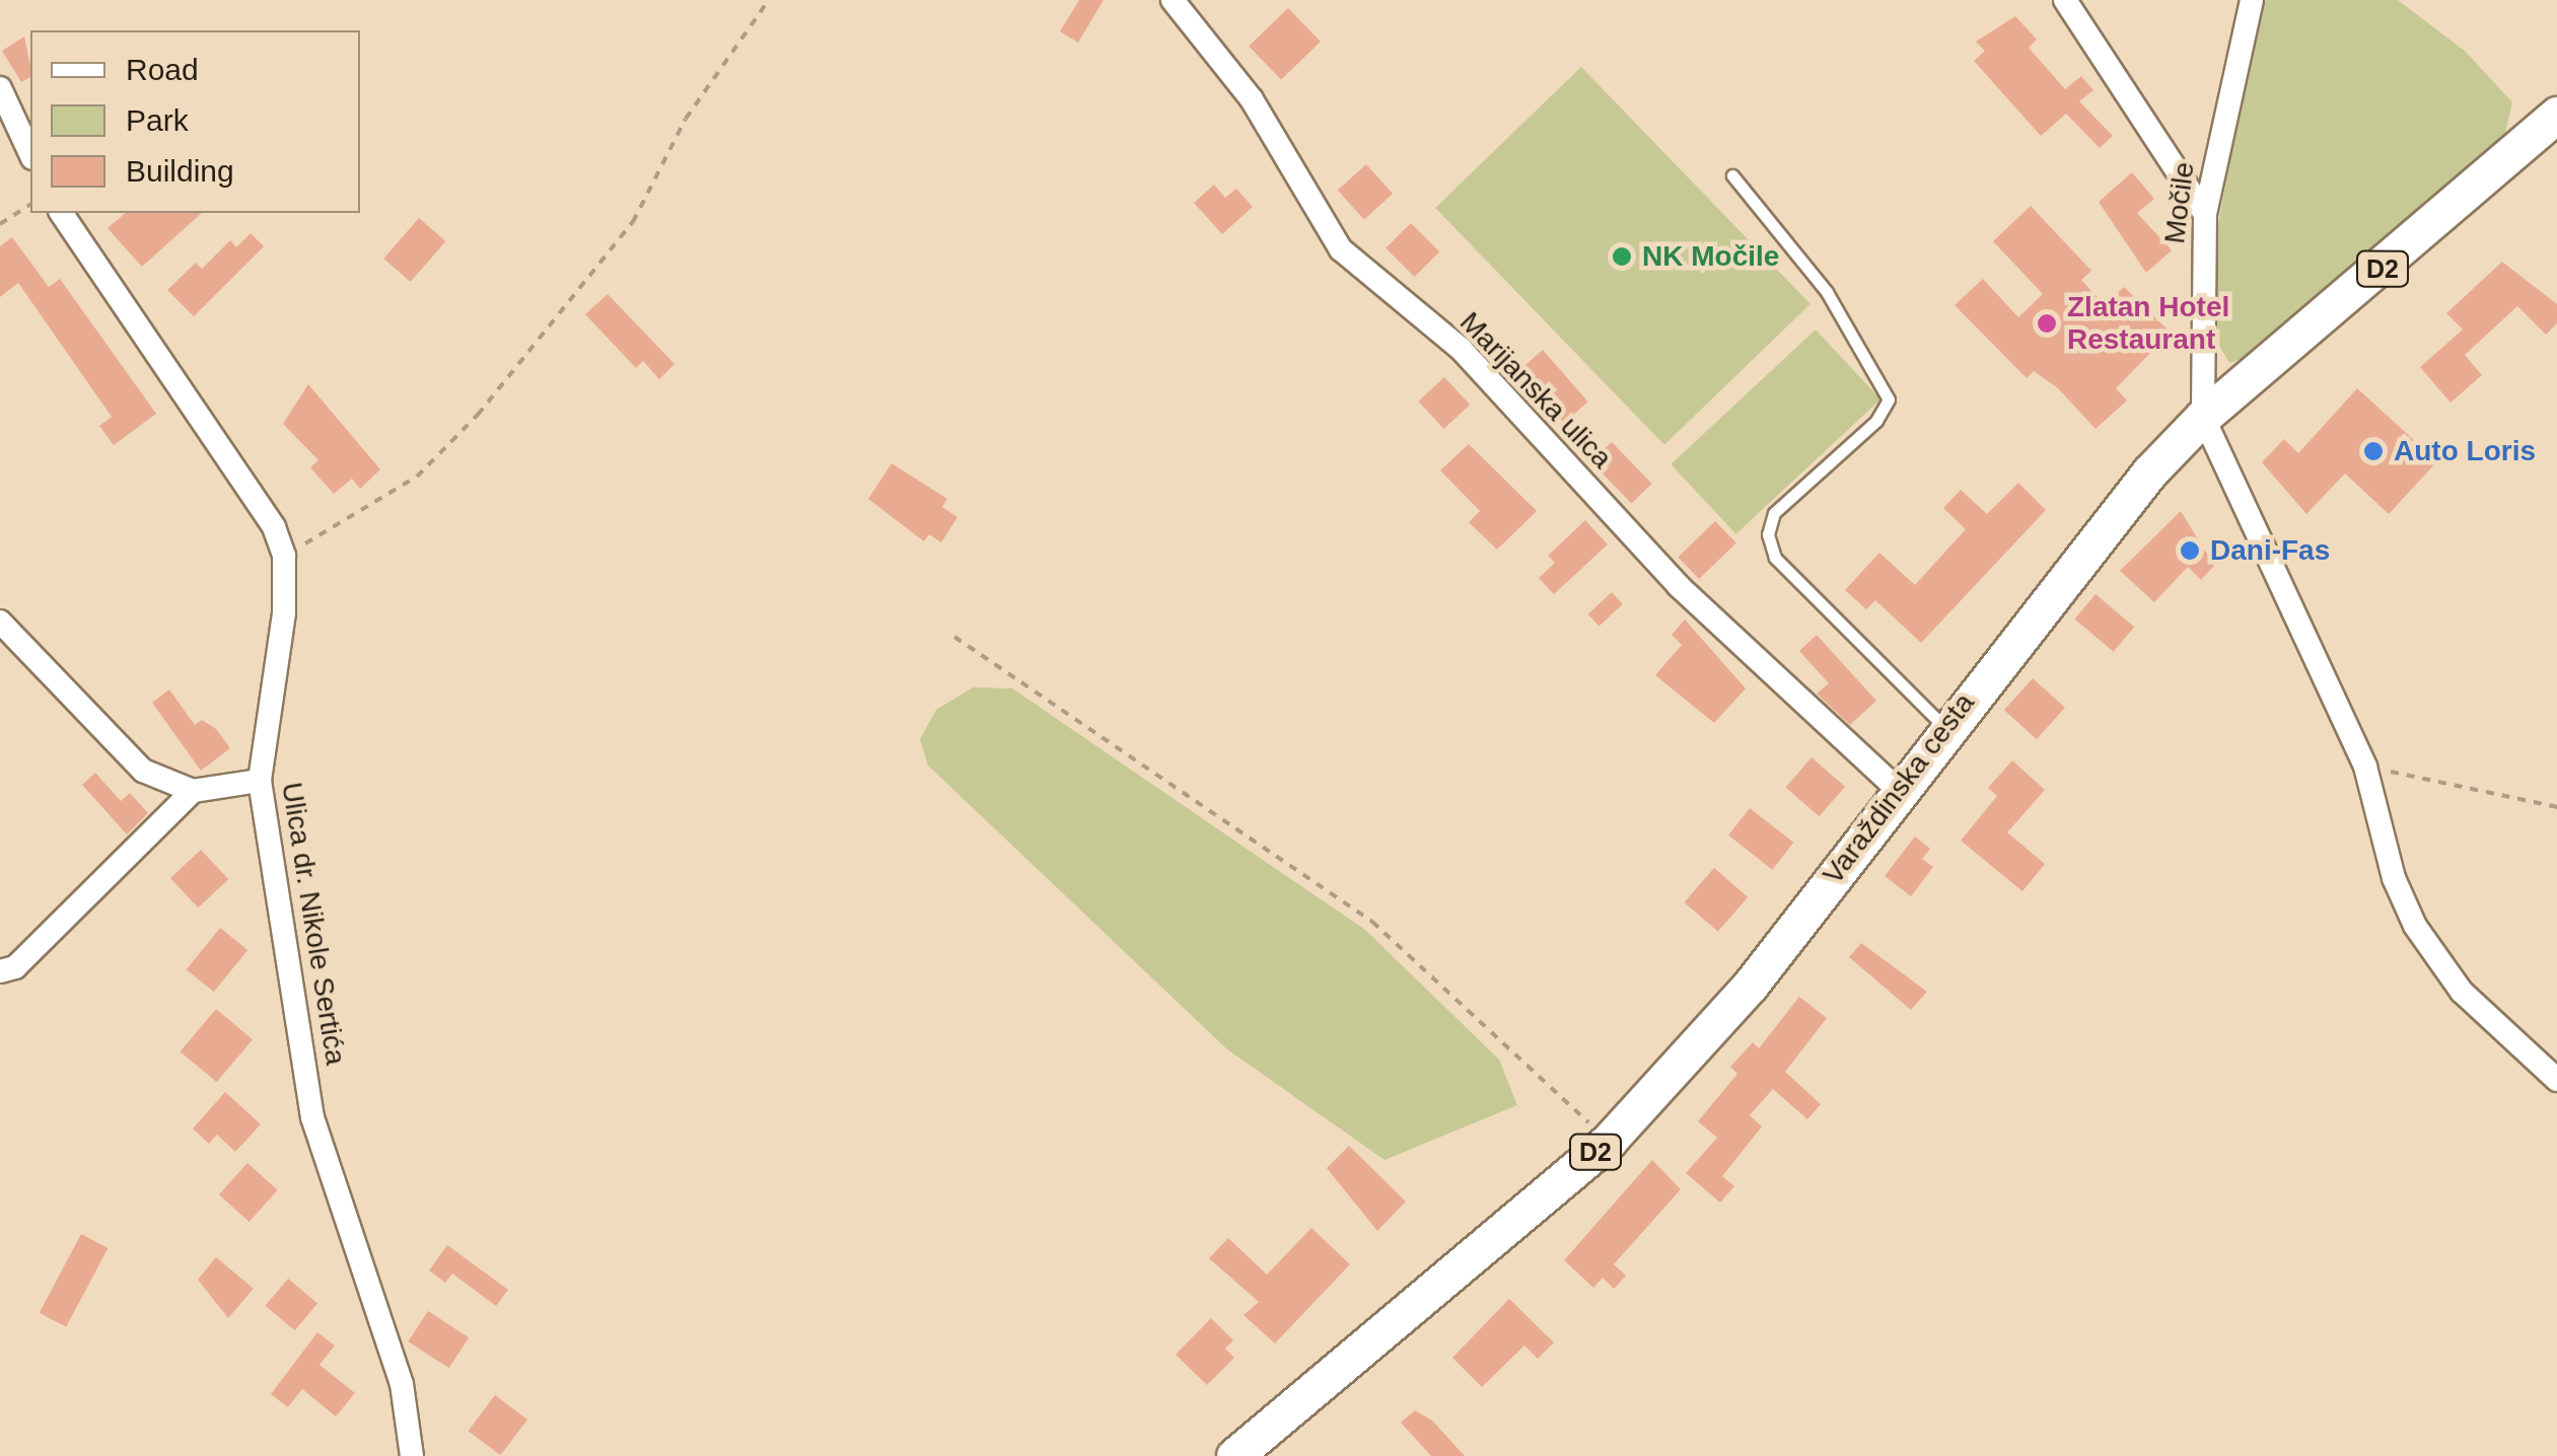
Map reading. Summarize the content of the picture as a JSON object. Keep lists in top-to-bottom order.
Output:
{
  "streets": {
    "main road": ["D2", "Varaždinska cesta"],
    "street": ["Močile", "Marijanska ulica", "Ulica dr. Nikole Sertića"]
  },
  "crossings": [
    ["Močile", "Varaždinska cesta"],
    ["Marijanska ulica", "Varaždinska cesta"]
  ],
  "places": [
    "NK Močile",
    "Zlatan Hotel Restaurant",
    "Auto Loris",
    "Dani-Fas"
  ],
  "legend": ["Road", "Park", "Building"]
}
